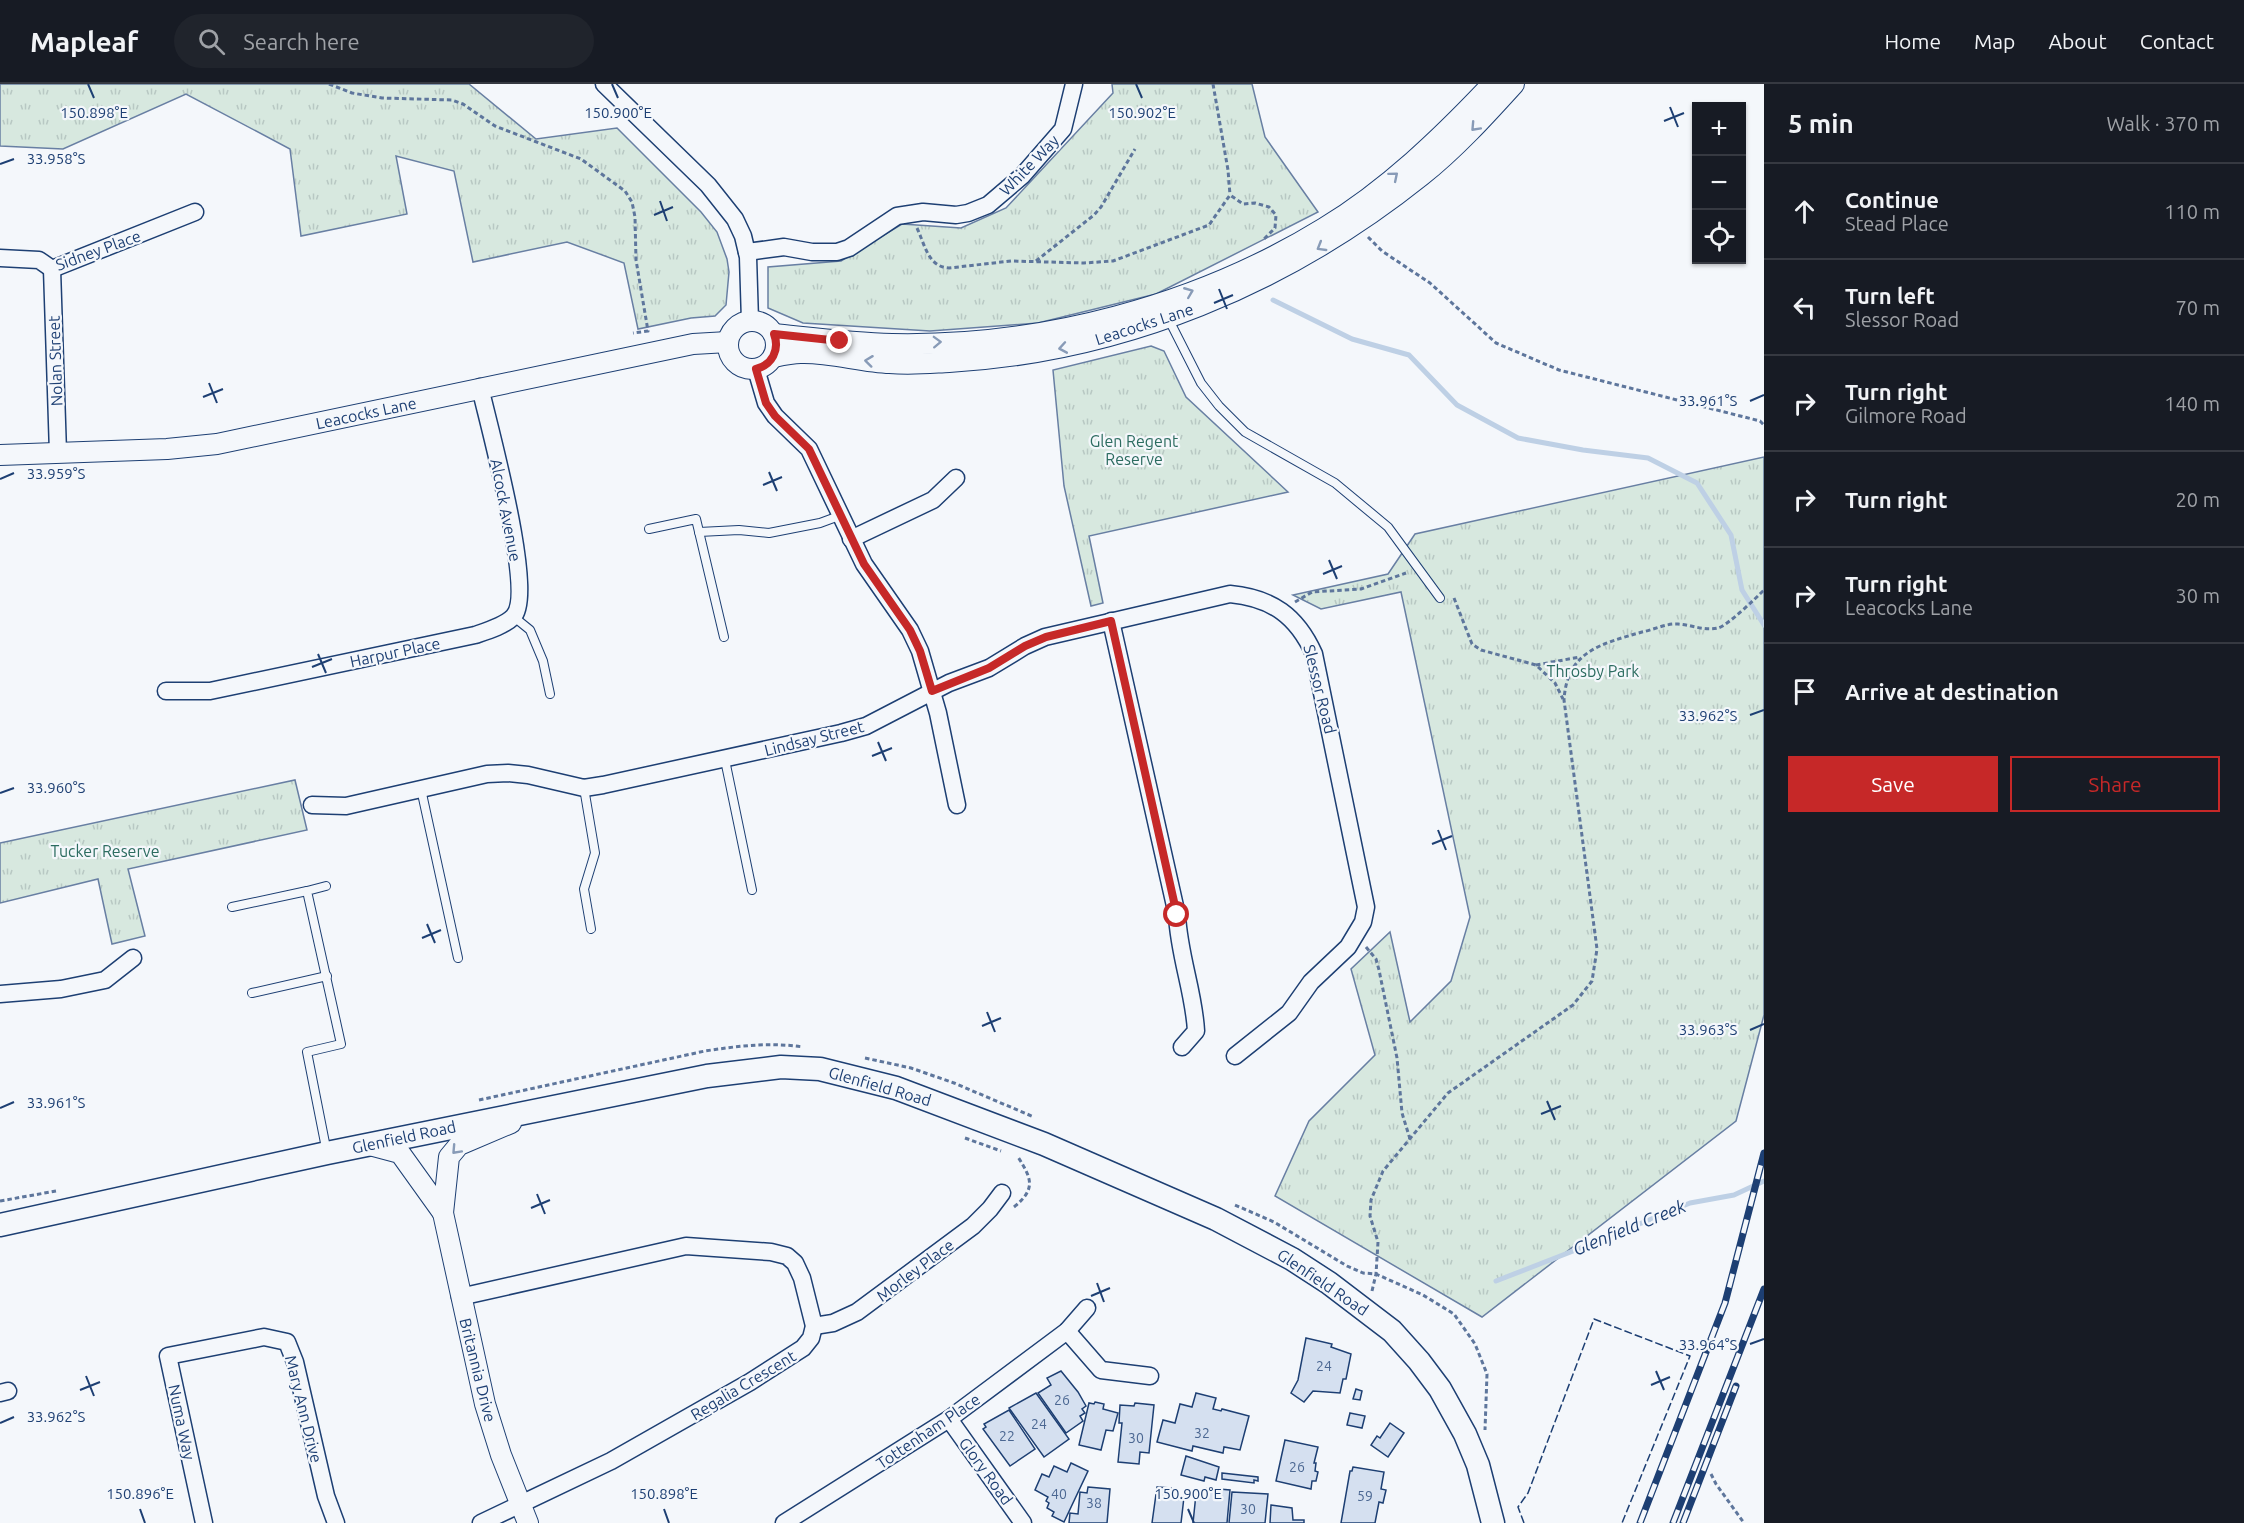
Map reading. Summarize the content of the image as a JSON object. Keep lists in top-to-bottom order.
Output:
{
  "streets": {
    "main road": ["Glenfield Road"],
    "street": [
      "White Way",
      "Sidney Place",
      "Leacocks Lane",
      "Nolan Street",
      "Alcock Avenue",
      "Harpur Place",
      "Slessor Road",
      "Lindsay Street",
      "Morley Place",
      "Britannia Drive",
      "Regalia Crescent",
      "Mary Ann Drive",
      "Numa Way",
      "Tottenham Place",
      "Glory Road"
    ]
  },
  "crossings": [
    ["Sidney Place", "Nolan Street"],
    ["Leacocks Lane", "Nolan Street"],
    ["Leacocks Lane", "Alcock Avenue"],
    ["Alcock Avenue", "Harpur Place"],
    ["Slessor Road", "Lindsay Street"],
    ["Glenfield Road", "Britannia Drive"],
    ["Morley Place", "Regalia Crescent"],
    ["Britannia Drive", "Regalia Crescent"],
    ["Mary Ann Drive", "Numa Way"],
    ["Tottenham Place", "Glory Road"]
  ],
  "water": ["Glenfield Creek"],
  "parks": ["Glen Regent Reserve", "Throsby Park", "Tucker Reserve"],
  "house_numbers": [
    "24",
    "26",
    "24",
    "32",
    "22",
    "30",
    "26",
    "40",
    "59",
    "38",
    "30"
  ],
  "page": {
    "header": "Mapleaf",
    "search": "Search here",
    "nav": [
      "Home",
      "Map",
      "About",
      "Contact"
    ],
    "heading": ["5 min", "Walk · 370 m"],
    "map_buttons": ["+", "−"],
    "list": [
      ["Continue", "Stead Place", "110 m"],
      ["Turn left", "Slessor Road", "70 m"],
      ["Turn right", "Gilmore Road", "140 m"],
      ["Turn right", "20 m"],
      ["Turn right", "Leacocks Lane", "30 m"],
      "Arrive at destination"
    ],
    "buttons": ["Save", "Share"]
  },
  "coordinates": [
    "150.902°E",
    "150.898°E",
    "150.900°E",
    "33.958°S",
    "33.961°S",
    "33.959°S",
    "33.962°S",
    "33.960°S",
    "33.963°S",
    "33.964°S",
    "150.896°E"
  ]
}
